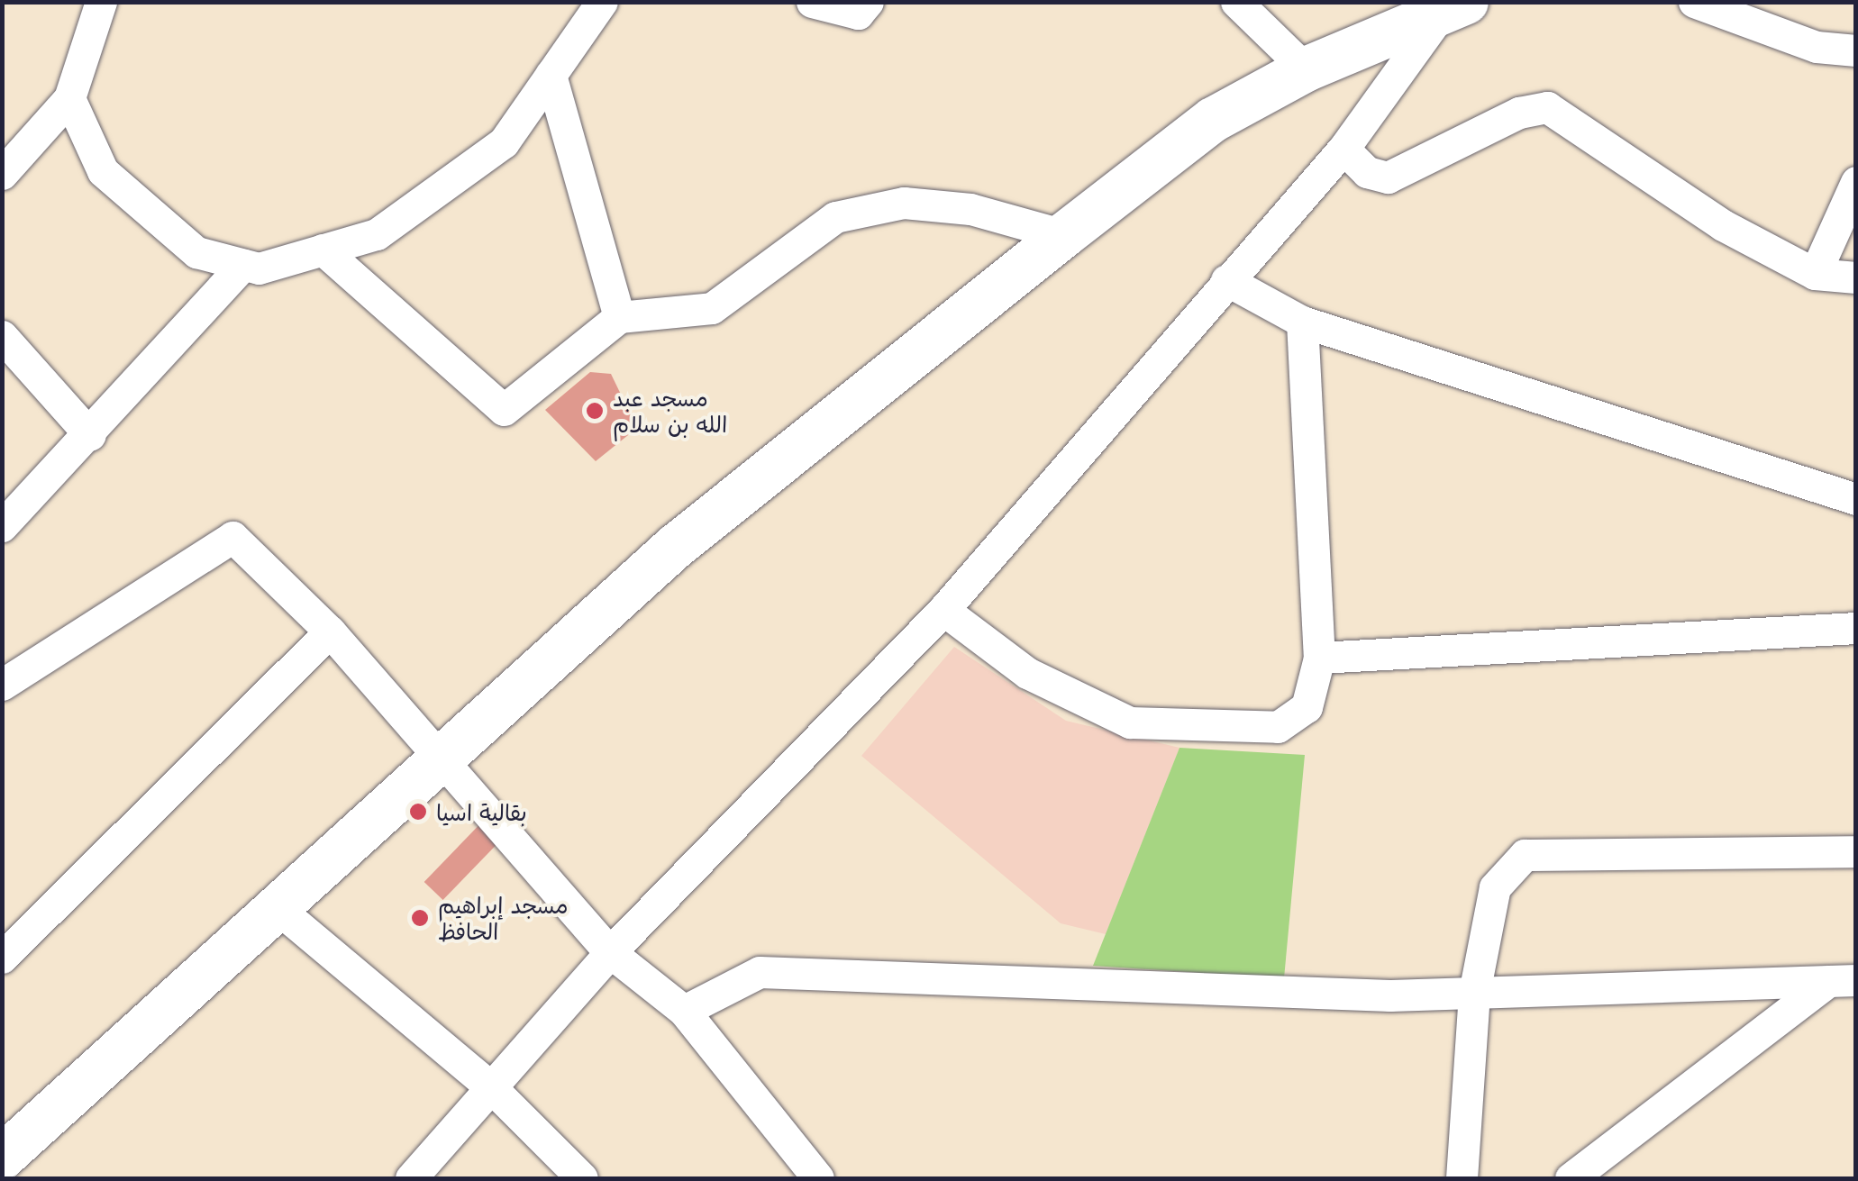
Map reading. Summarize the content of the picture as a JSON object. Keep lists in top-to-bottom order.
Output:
{
  "places": ["مسجد عبد الله بن سلام", "بقالية اسيا", "مسجد إبراهيم الحافظ"]
}
